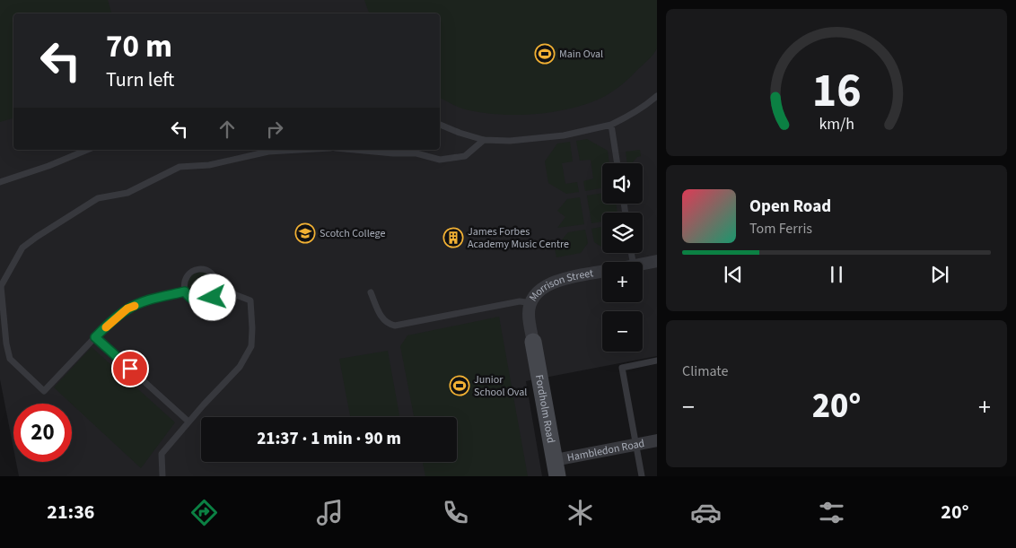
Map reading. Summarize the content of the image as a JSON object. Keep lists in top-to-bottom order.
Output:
{
  "streets": {
    "street": ["Morrison Street", "Fordholm Road", "Hambledon Road"]
  },
  "crossings": [
    ["Morrison Street", "Fordholm Road"],
    ["Fordholm Road", "Hambledon Road"]
  ],
  "places": {
    "sports": ["Main Oval", "Junior School Oval"],
    "school or university": ["Scotch College"],
    "building": ["James Forbes Academy Music Centre"]
  },
  "page": {
    "turn": ["70 m", "Turn left"],
    "map_buttons": ["+", "−"],
    "song": ["Open Road", "Tom Ferris"],
    "tile": "Climate",
    "heat": ["−", "20°", "+"],
    "limit": "20",
    "trip": "21:37 · 1 min · 90 m",
    "tabs": ["21:36", "20°"],
    "gauge": ["16", "km/h"]
  }
}
